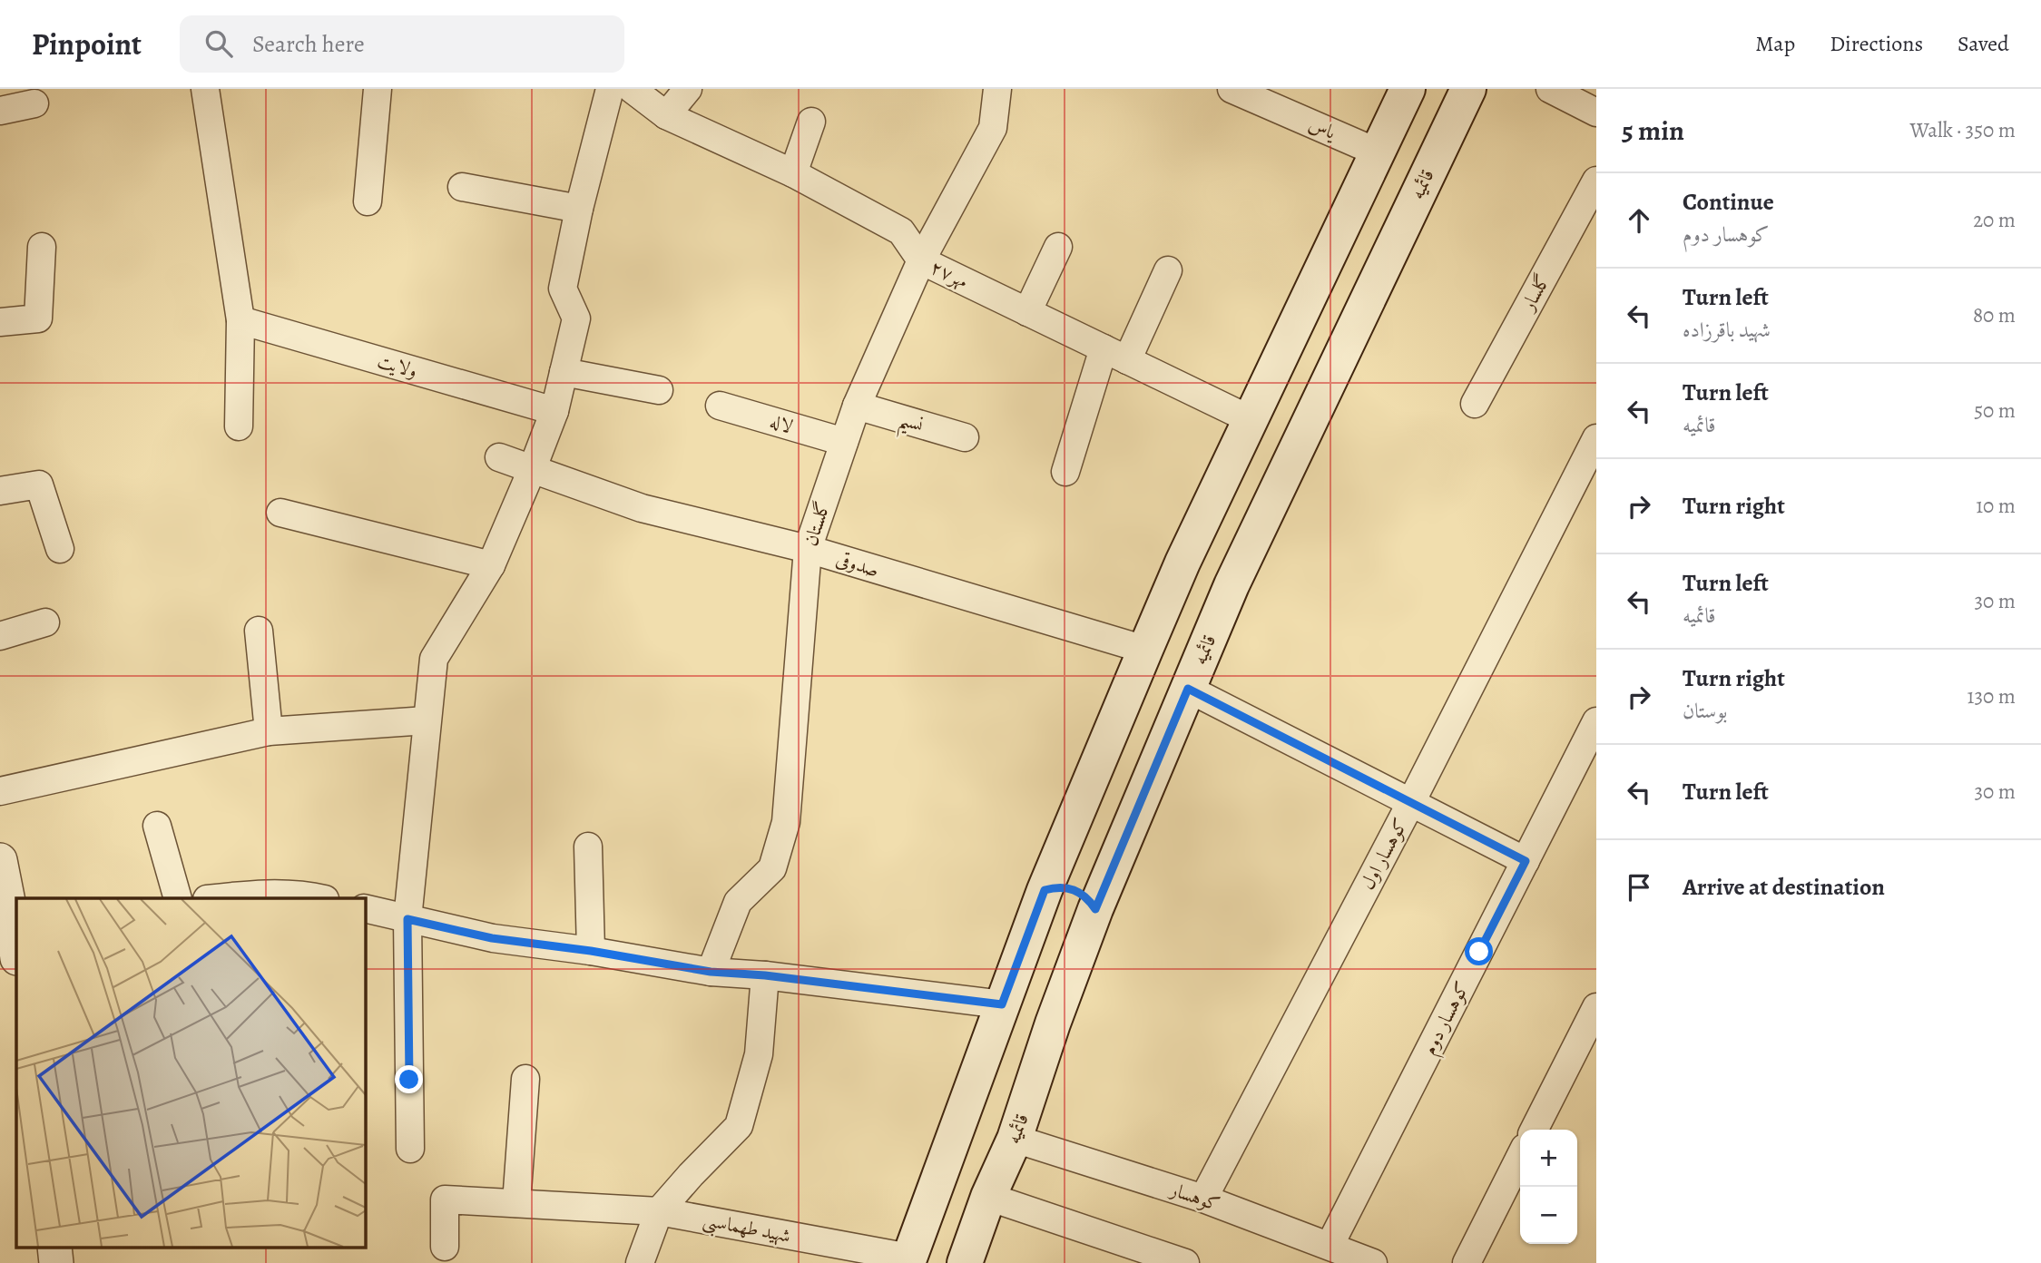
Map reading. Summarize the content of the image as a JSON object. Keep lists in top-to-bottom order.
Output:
{
  "streets": {
    "main road": ["قائمیه"],
    "street": [
      "یاس",
      "مهر۲۷",
      "گلسار",
      "ولایت",
      "نسیم",
      "لاله",
      "گلستان",
      "صدوقی",
      "کوهسار اول",
      "کوهسار دوم",
      "کوهسار",
      "شهید طهماسبی"
    ]
  },
  "crossings": [
    ["قائمیه", "کوهسار"],
    ["مهر۲۷", "گلستان"],
    ["نسیم", "گلستان"],
    ["لاله", "گلستان"],
    ["گلستان", "صدوقی"],
    ["کوهسار اول", "کوهسار"],
    ["کوهسار دوم", "کوهسار"]
  ],
  "page": {
    "header": "Pinpoint",
    "search": "Search here",
    "nav": ["Map", "Directions", "Saved"],
    "heading": ["5 min", "Walk · 350 m"],
    "list": [
      ["Continue", "کوهسار دوم", "20 m"],
      ["Turn left", "شهید باقرزاده", "80 m"],
      ["Turn left", "قائمیه", "50 m"],
      ["Turn right", "10 m"],
      ["Turn left", "قائمیه", "30 m"],
      ["Turn right", "بوستان", "130 m"],
      ["Turn left", "30 m"],
      "Arrive at destination"
    ],
    "map_buttons": ["+", "−"]
  }
}
